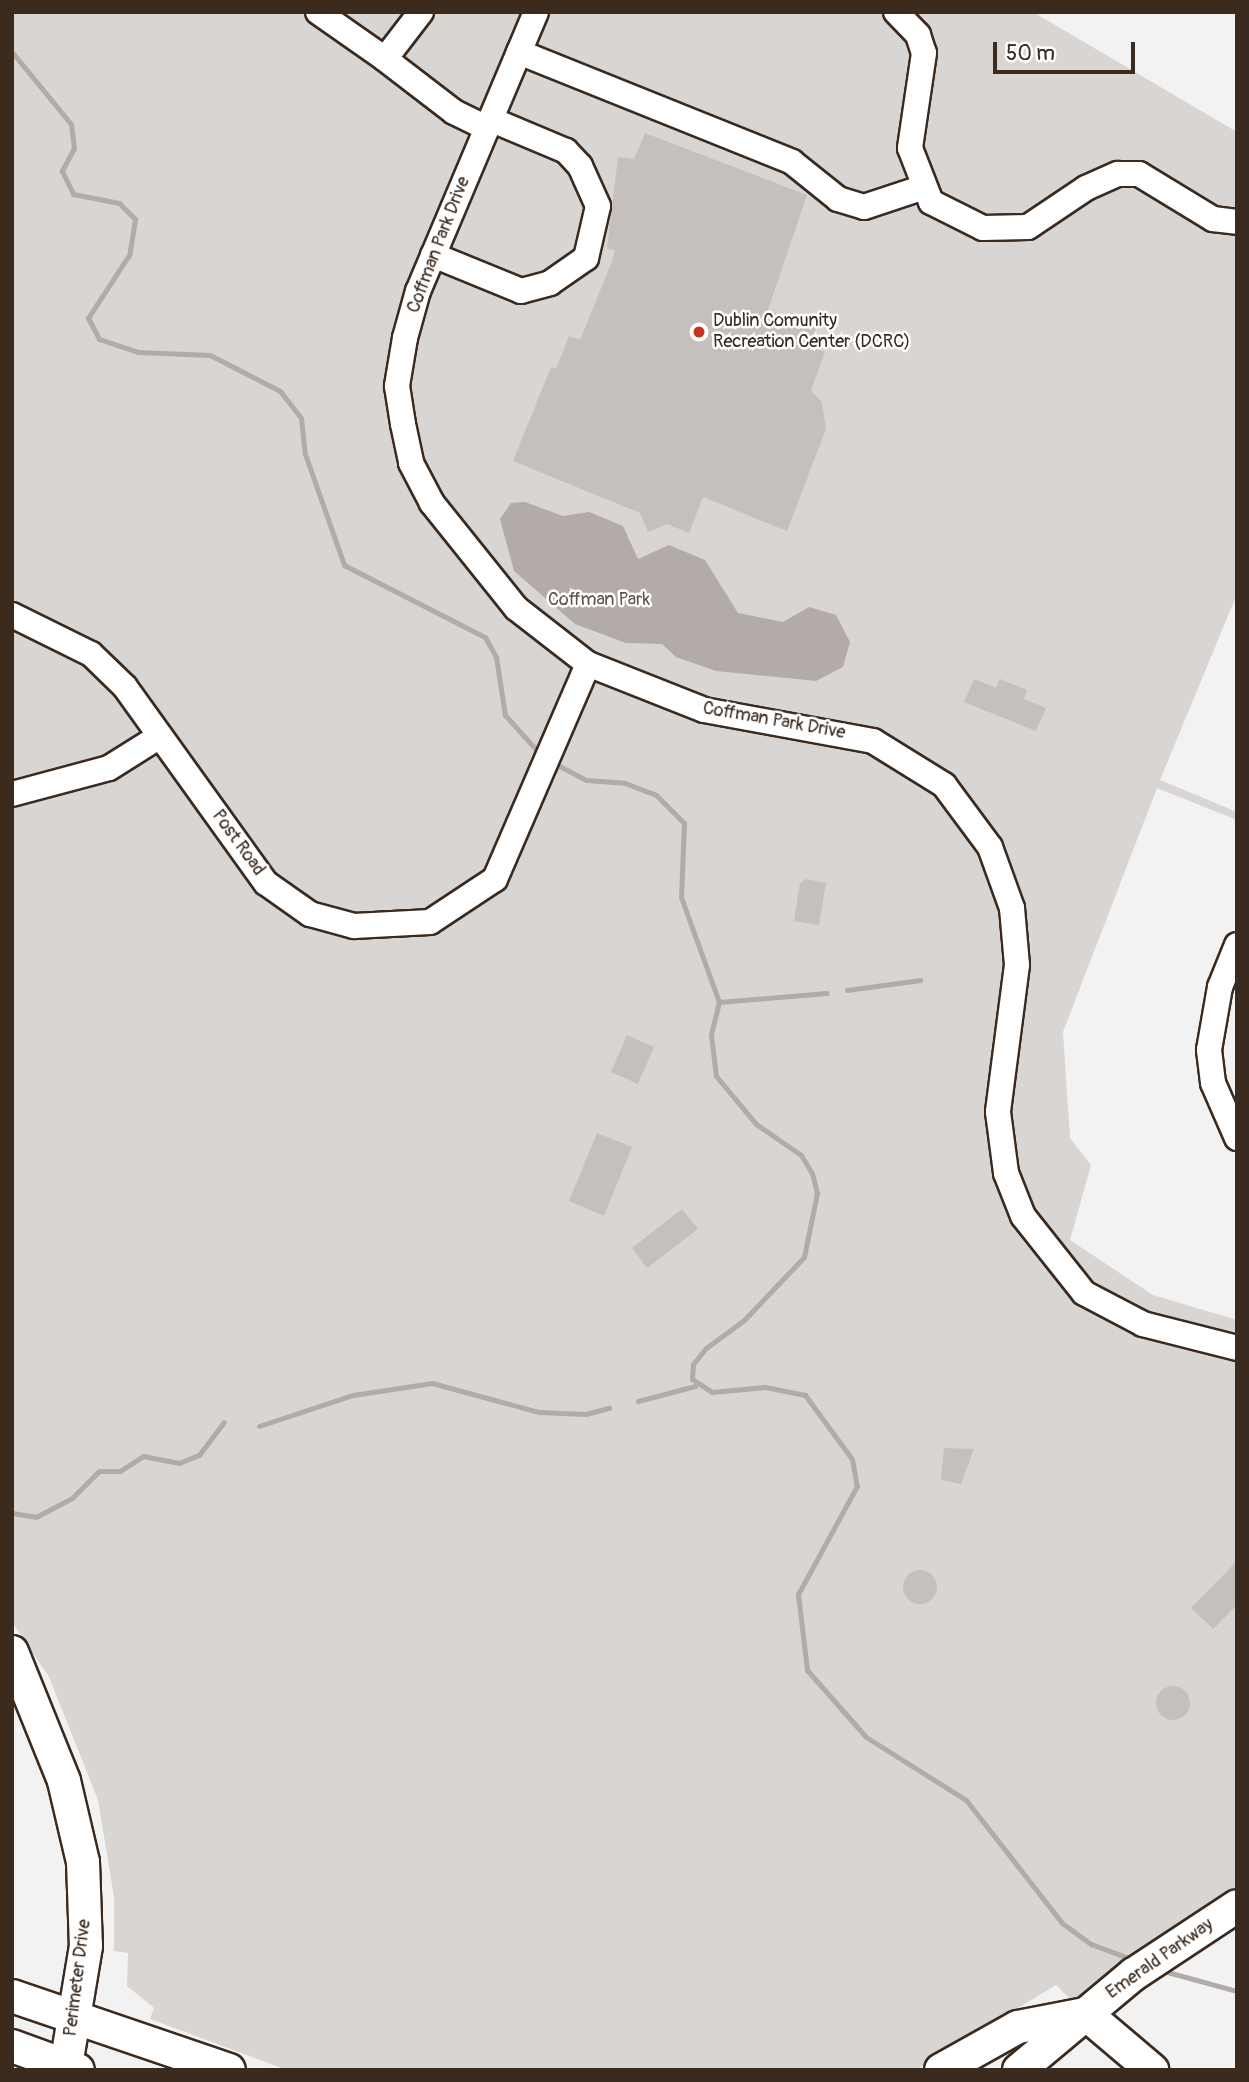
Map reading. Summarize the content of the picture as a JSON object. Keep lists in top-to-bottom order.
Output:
{
  "streets": {
    "main road": ["Emerald Parkway", "Perimeter Drive"],
    "street": ["Coffman Park Drive", "Post Road"]
  },
  "crossings": [
    ["Coffman Park Drive", "Post Road"]
  ],
  "parks": ["Coffman Park"],
  "places": ["Dublin Comunity Recreation Center (DCRC)"],
  "scale_bar": "50 m"
}
